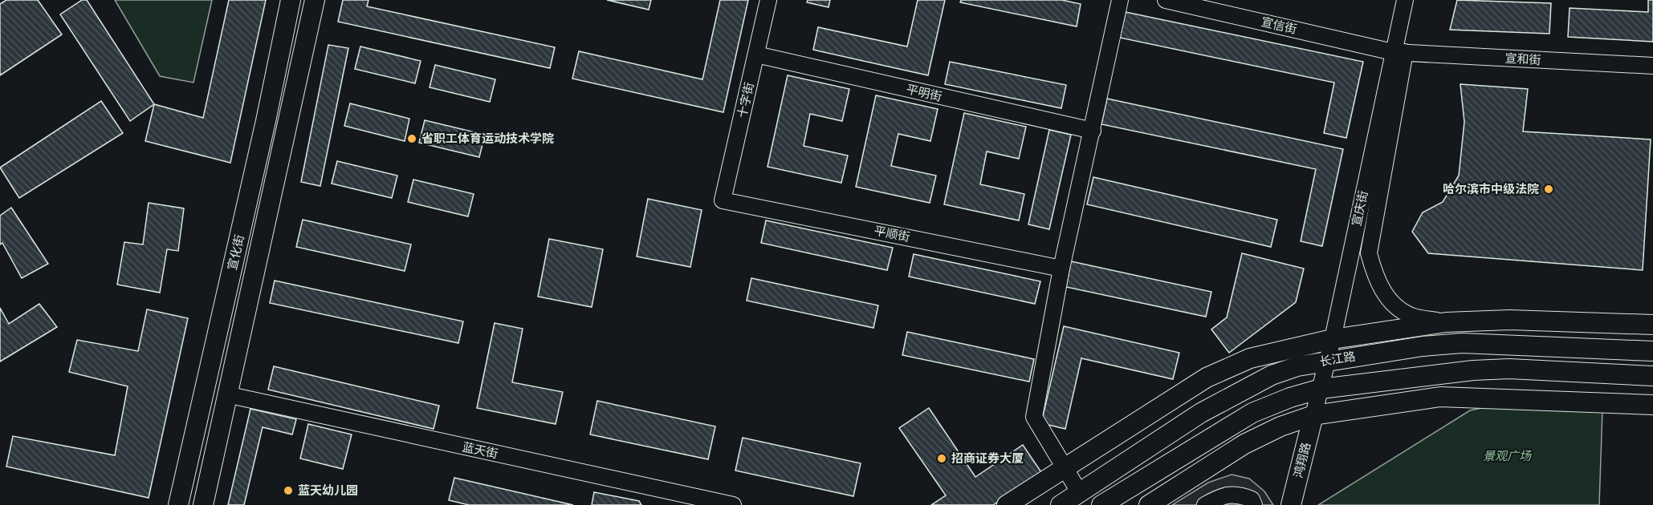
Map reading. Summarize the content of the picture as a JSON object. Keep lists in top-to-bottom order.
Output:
{
  "streets": {
    "main road": ["宣化街", "长江路", "鸿翔路"],
    "street": [
      "宣信街",
      "宣和街",
      "平明街",
      "十字街",
      "宣庆街",
      "平顺街",
      "蓝天街"
    ]
  },
  "crossings": [
    ["宣信街", "宣和街"],
    ["宣信街", "宣庆街"],
    ["宣和街", "宣庆街"],
    ["平明街", "十字街"],
    ["十字街", "平顺街"],
    ["宣庆街", "长江路"],
    ["宣庆街", "鸿翔路"],
    ["宣化街", "蓝天街"]
  ],
  "parks": ["景观广场"],
  "places": [
    "省职工体育运动技术学院",
    "哈尔滨市中级法院",
    "招商证券大厦",
    "蓝天幼儿园"
  ]
}
